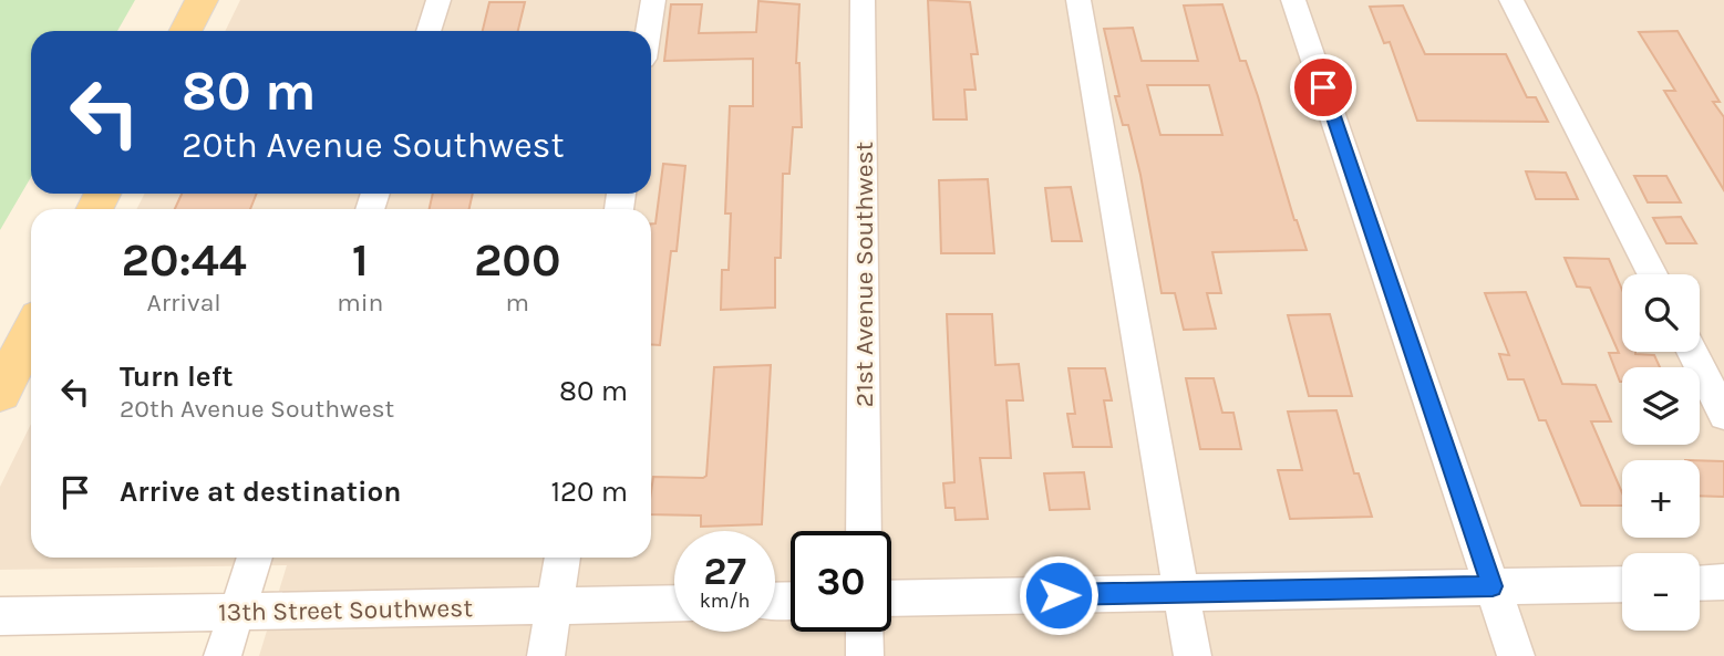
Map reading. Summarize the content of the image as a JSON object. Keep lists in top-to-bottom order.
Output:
{
  "streets": {
    "street": ["21st Avenue Southwest", "13th Street Southwest"]
  },
  "page": {
    "turn": ["80 m", "20th Avenue Southwest"],
    "eta": [
      "20:44",
      "Arrival",
      "1",
      "min",
      "200",
      "m"
    ],
    "map_buttons": ["+", "−"],
    "list": [
      {
        "name": "Turn left",
        "note": "20th Avenue Southwest",
        "value": "80 m"
      },
      {
        "name": "Arrive at destination",
        "value": "120 m"
      }
    ],
    "speed": "27 km/h",
    "limit": "30"
  }
}
